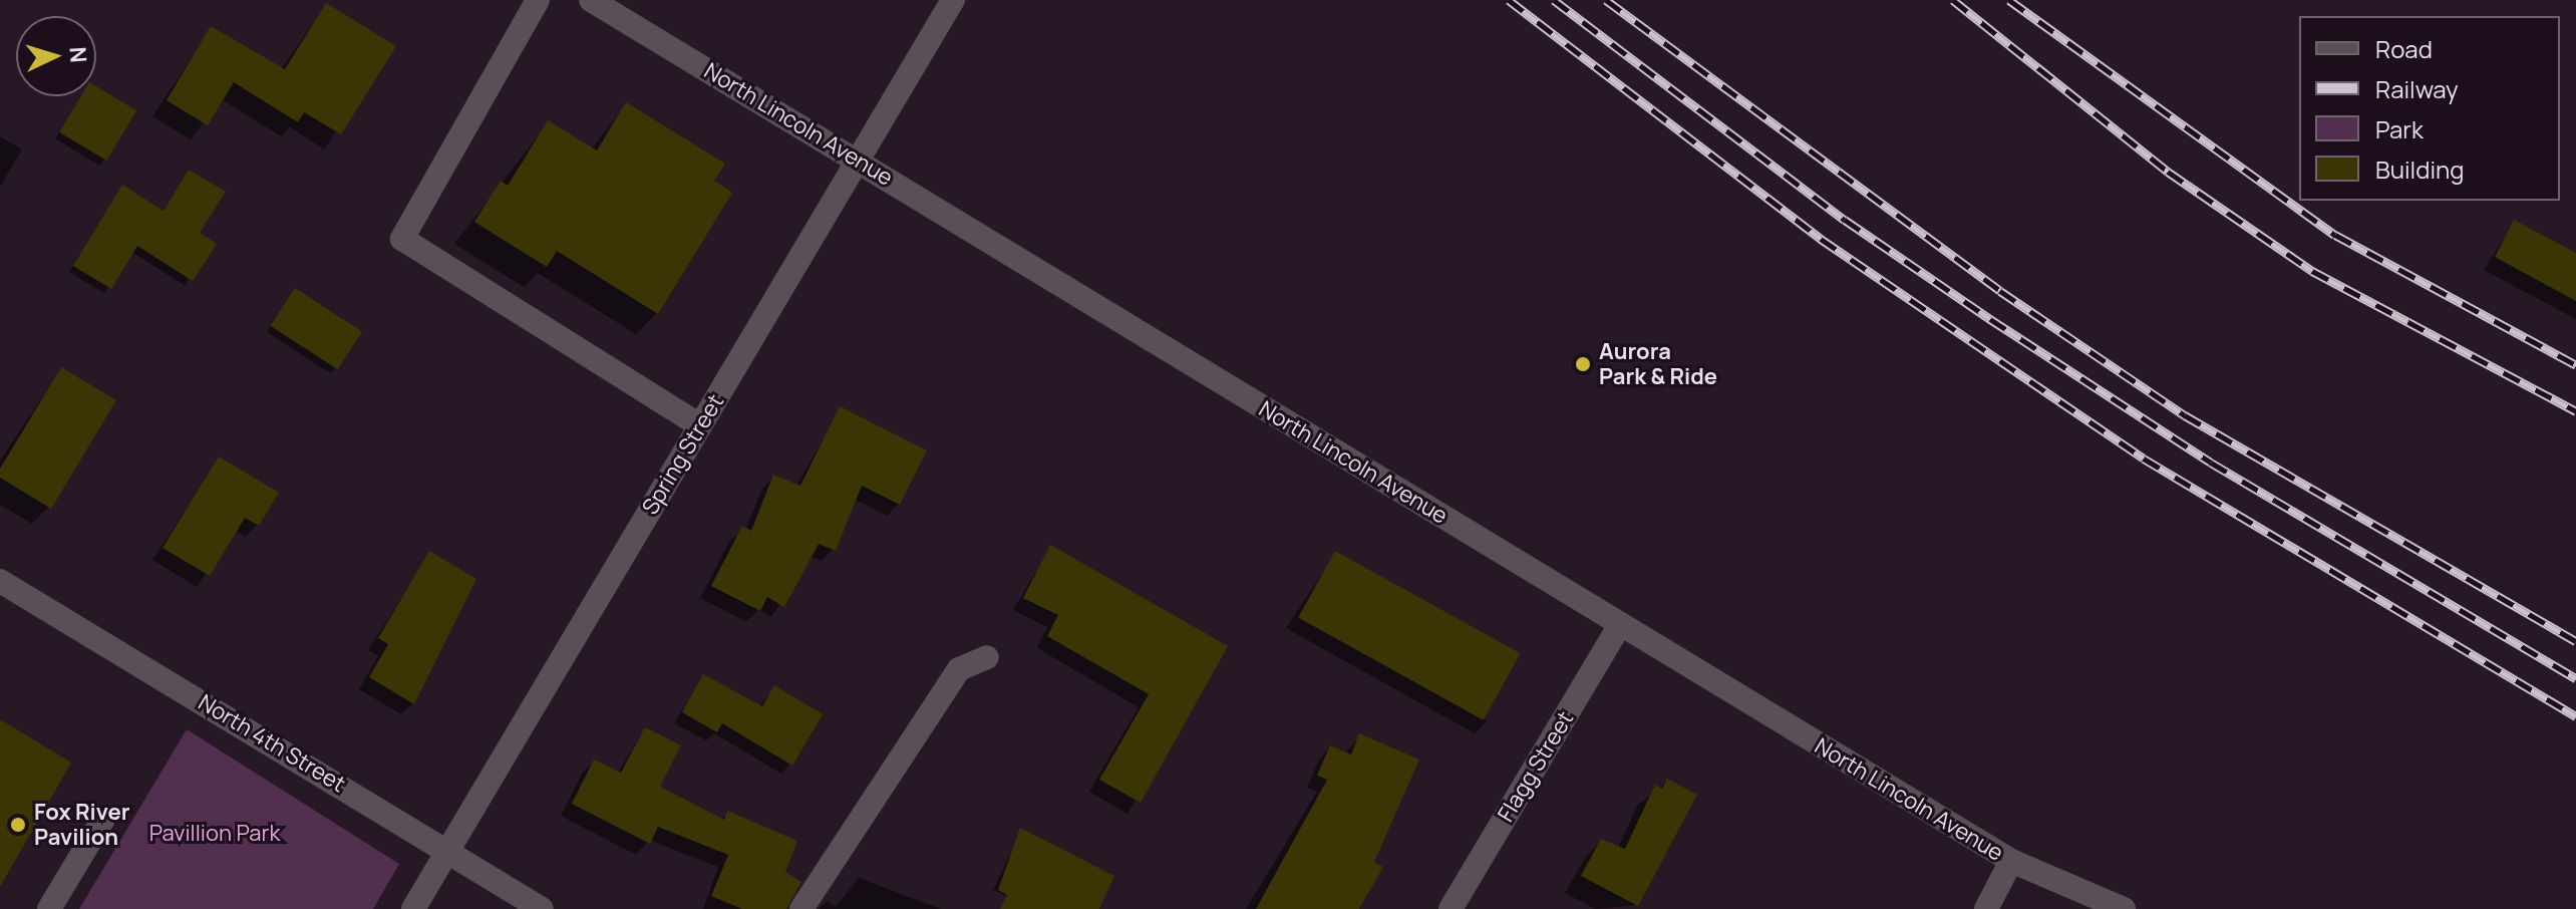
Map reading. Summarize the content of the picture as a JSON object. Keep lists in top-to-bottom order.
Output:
{
  "streets": {
    "street": [
      "North Lincoln Avenue",
      "Spring Street",
      "North 4th Street",
      "Flagg Street"
    ]
  },
  "crossings": [
    ["North Lincoln Avenue", "Spring Street"],
    ["North Lincoln Avenue", "Flagg Street"],
    ["Spring Street", "North 4th Street"]
  ],
  "parks": ["Pavillion Park"],
  "places": ["Aurora Park & Ride", "Fox River Pavilion"],
  "legend": [
    "Road",
    "Railway",
    "Park",
    "Building"
  ],
  "north": "right"
}
